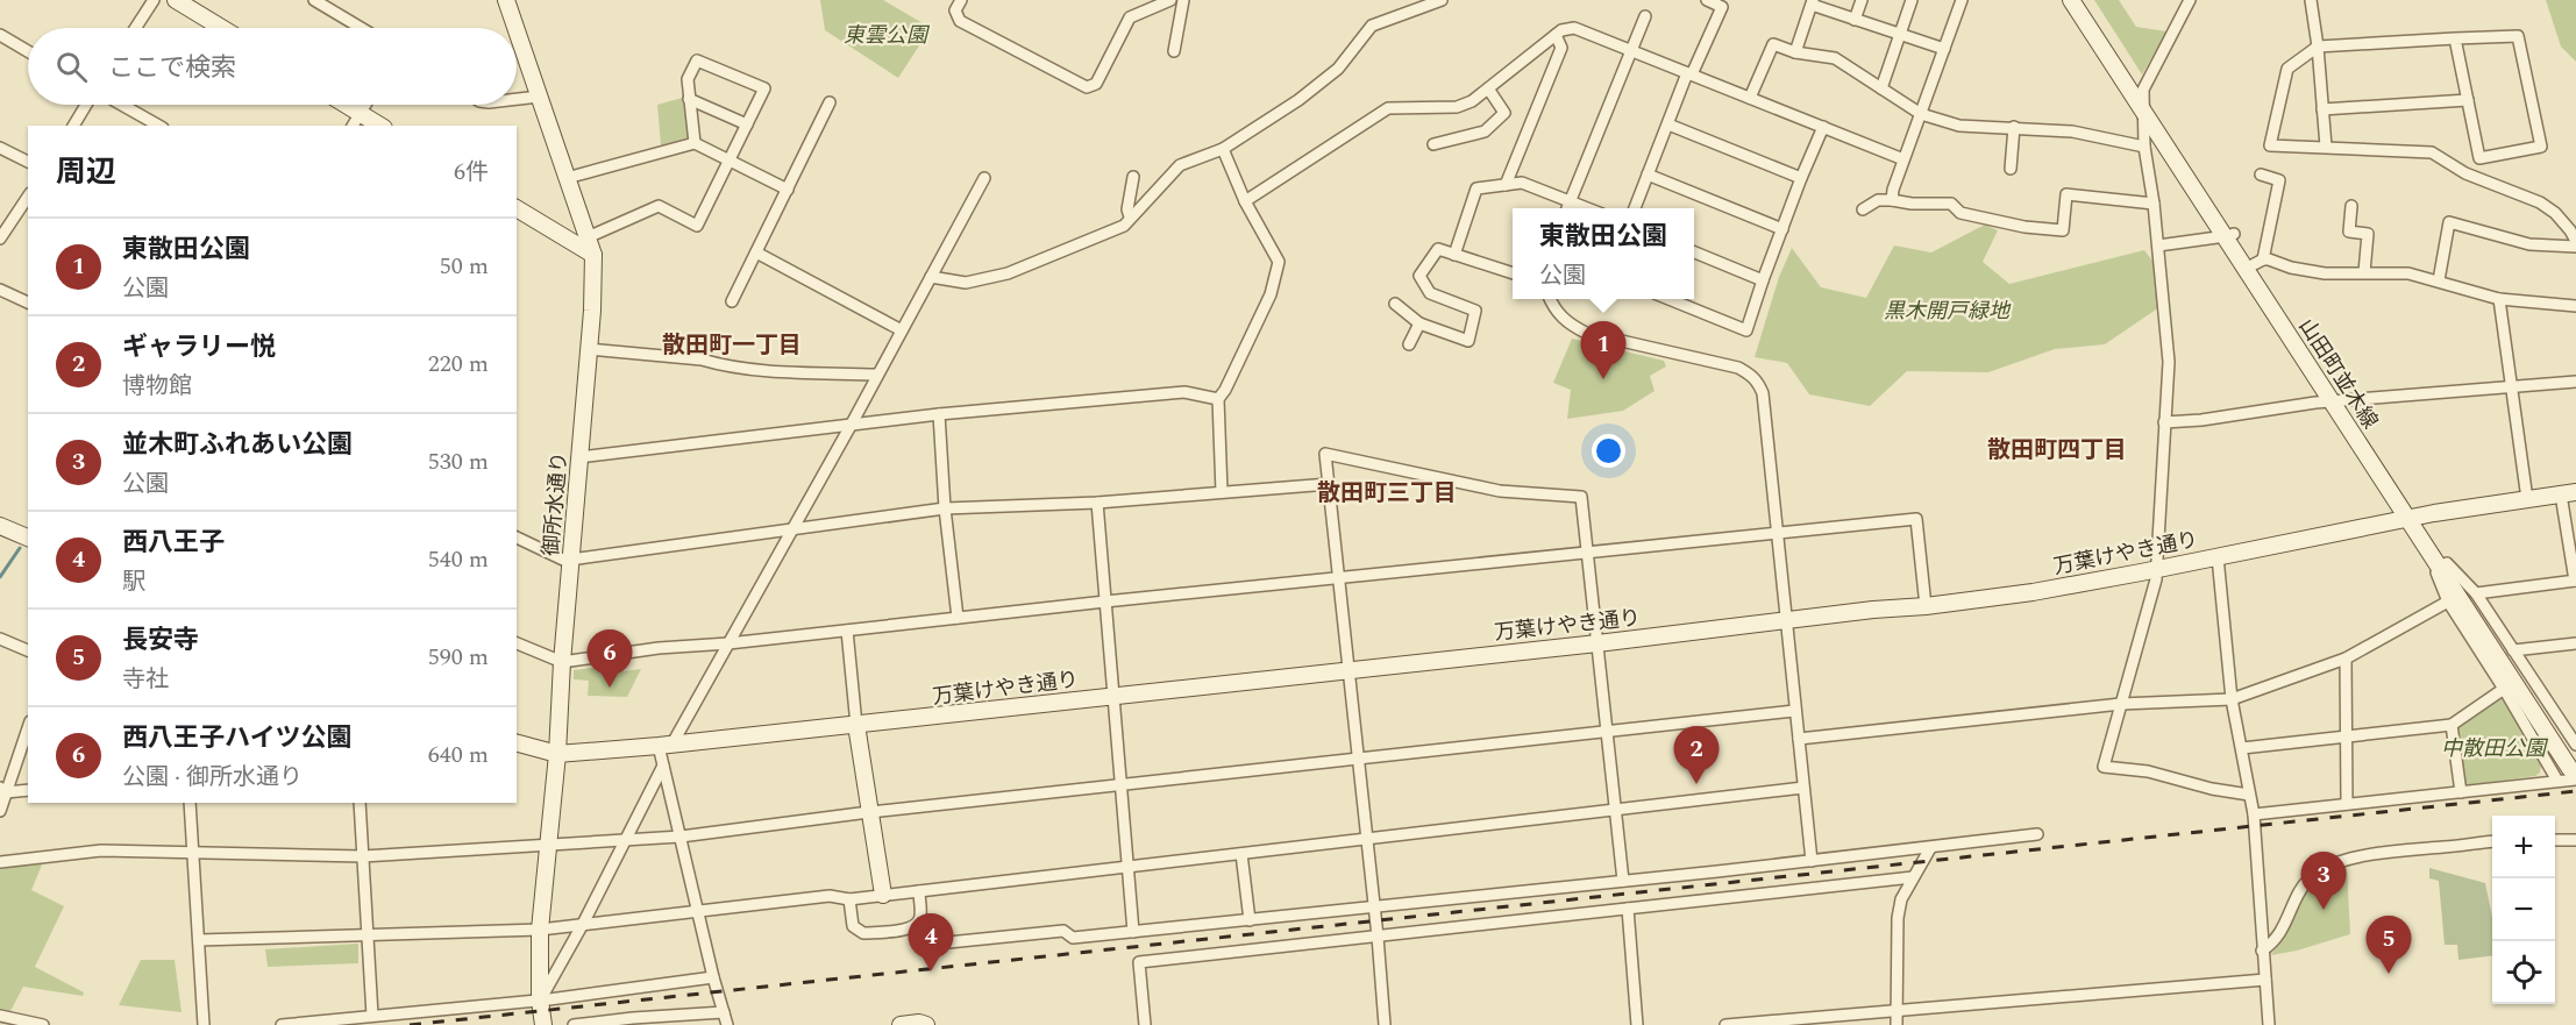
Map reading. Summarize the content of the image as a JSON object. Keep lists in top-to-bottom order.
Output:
{
  "streets": {
    "street": ["山田町並木線", "御所水通り", "万葉けやき通り"]
  },
  "crossings": [
    ["山田町並木線", "万葉けやき通り"],
    ["御所水通り", "万葉けやき通り"]
  ],
  "districts": ["散田町一丁目", "散田町四丁目", "散田町三丁目"],
  "parks": ["東雲公園", "黒木開戸緑地", "中散田公園"],
  "page": {
    "search": "ここで検索",
    "heading": ["周辺", "6件"],
    "popup": ["東散田公園", "公園"],
    "list": [
      {
        "mark": "1",
        "name": "東散田公園",
        "note": "公園",
        "value": "50 m"
      },
      {
        "mark": "2",
        "name": "ギャラリー悦",
        "note": "博物館",
        "value": "220 m"
      },
      {
        "mark": "3",
        "name": "並木町ふれあい公園",
        "note": "公園",
        "value": "530 m"
      },
      {
        "mark": "4",
        "name": "西八王子",
        "note": "駅",
        "value": "540 m"
      },
      {
        "mark": "5",
        "name": "長安寺",
        "note": "寺社",
        "value": "590 m"
      },
      {
        "mark": "6",
        "name": "西八王子ハイツ公園",
        "note": "公園 · 御所水通り",
        "value": "640 m"
      }
    ],
    "pins": [
      "1",
      "6",
      "2",
      "3",
      "4",
      "5"
    ],
    "map_buttons": ["+", "−"]
  }
}
